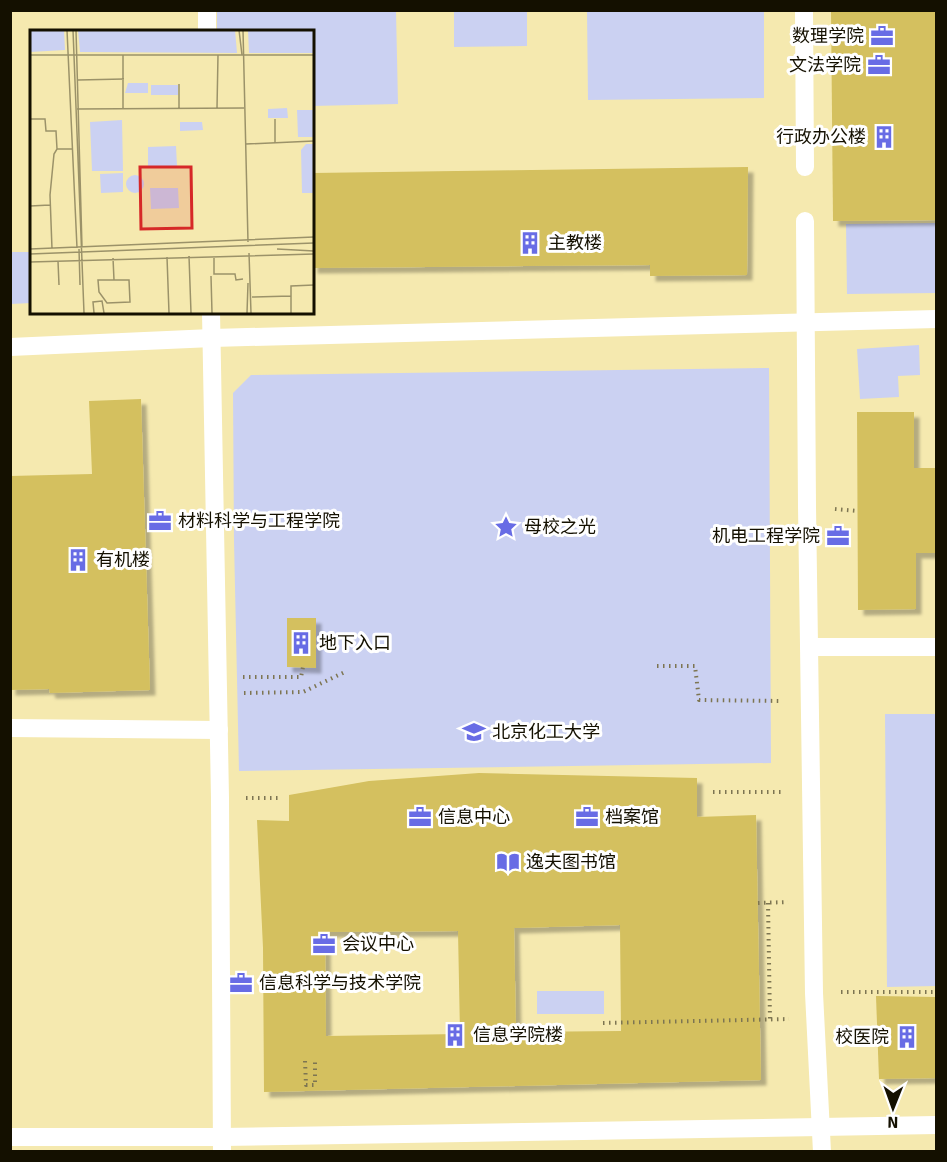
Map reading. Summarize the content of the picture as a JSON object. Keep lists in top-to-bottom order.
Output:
{
  "places": {
    "office": [
      "数理学院",
      "文法学院",
      "材料科学与工程学院",
      "机电工程学院",
      "信息中心",
      "档案馆",
      "会议中心",
      "信息科学与技术学院"
    ],
    "building": [
      "行政办公楼",
      "主教楼",
      "有机楼",
      "地下入口",
      "信息学院楼",
      "校医院"
    ],
    "place": ["母校之光"],
    "school or university": ["北京化工大学"],
    "library": ["逸夫图书馆"]
  },
  "north": "bottom"
}
